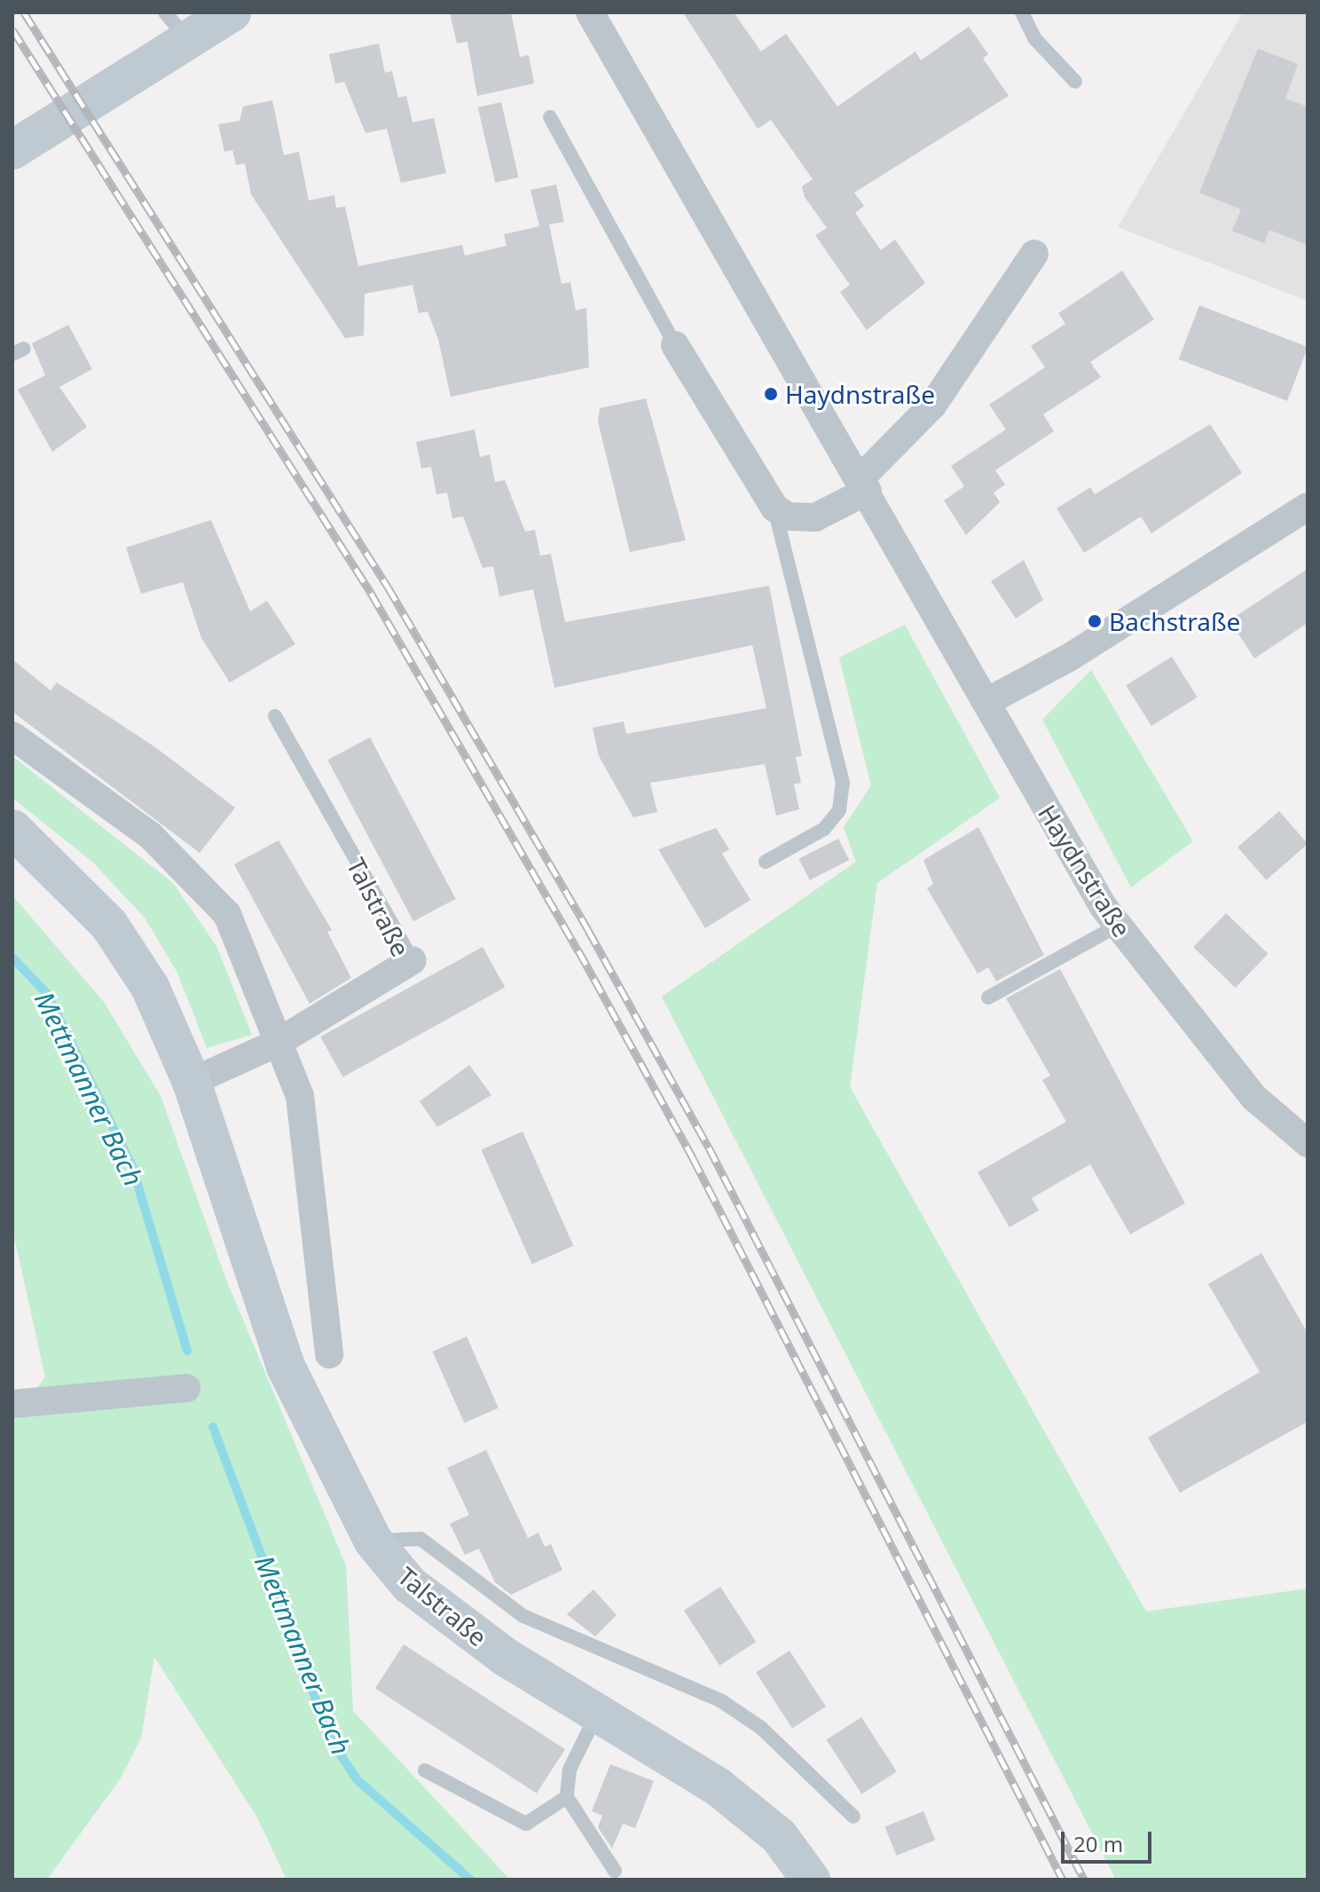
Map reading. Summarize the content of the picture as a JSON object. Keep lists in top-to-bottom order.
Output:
{
  "streets": {
    "main road": ["Talstraße"],
    "street": ["Haydnstraße"]
  },
  "water": ["Mettmanner Bach"],
  "places": ["Haydnstraße", "Bachstraße"],
  "scale_bar": "20 m"
}
